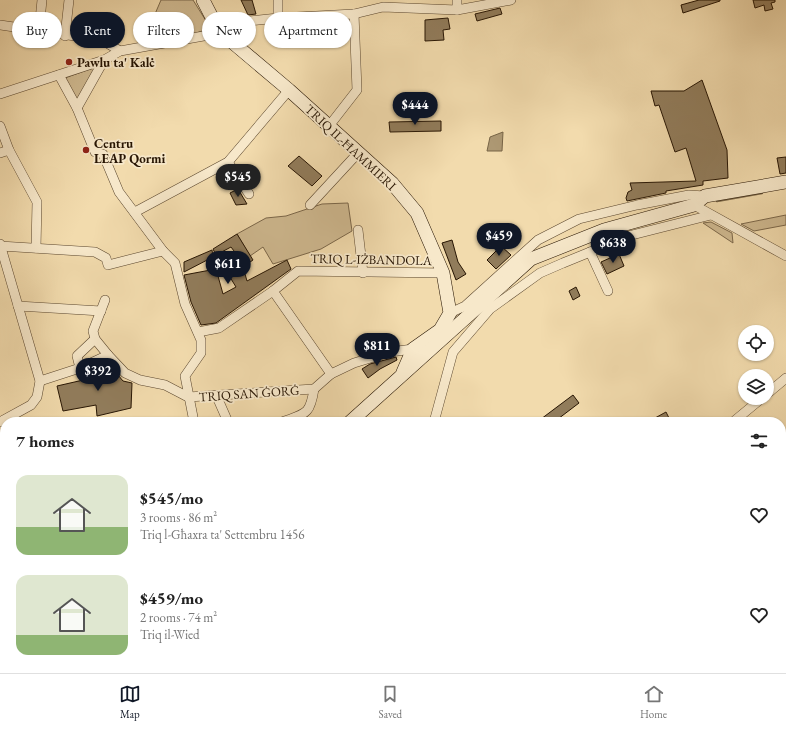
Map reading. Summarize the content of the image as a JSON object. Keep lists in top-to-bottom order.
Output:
{
  "streets": {
    "street": ["TRIQ IL-ĦAMMIERI", "TRIQ L-IŻBANDOLA", "TRIQ SAN ĠORĠ"]
  },
  "crossings": [
    ["TRIQ IL-ĦAMMIERI", "TRIQ L-IŻBANDOLA"],
    ["TRIQ IL-ĦAMMIERI", "TRIQ SAN ĠORĠ"]
  ],
  "places": ["Pawlu ta' Kalċ", "Centru LEAP Qormi"],
  "page": {
    "chip": [
      "Buy",
      "Rent",
      "Filters",
      "New",
      "Apartment"
    ],
    "price": [
      "$444",
      "$545",
      "$459",
      "$638",
      "$611",
      "$811",
      "$392"
    ],
    "heading": "7 homes",
    "list": [
      {
        "name": "$545/mo",
        "note": "3 rooms · 86 m² · Triq l-Għaxra ta' Settembru 1456"
      },
      {
        "name": "$459/mo",
        "note": "2 rooms · 74 m² · Triq il-Wied"
      }
    ],
    "tabs": ["Map", "Saved", "Home"]
  }
}
